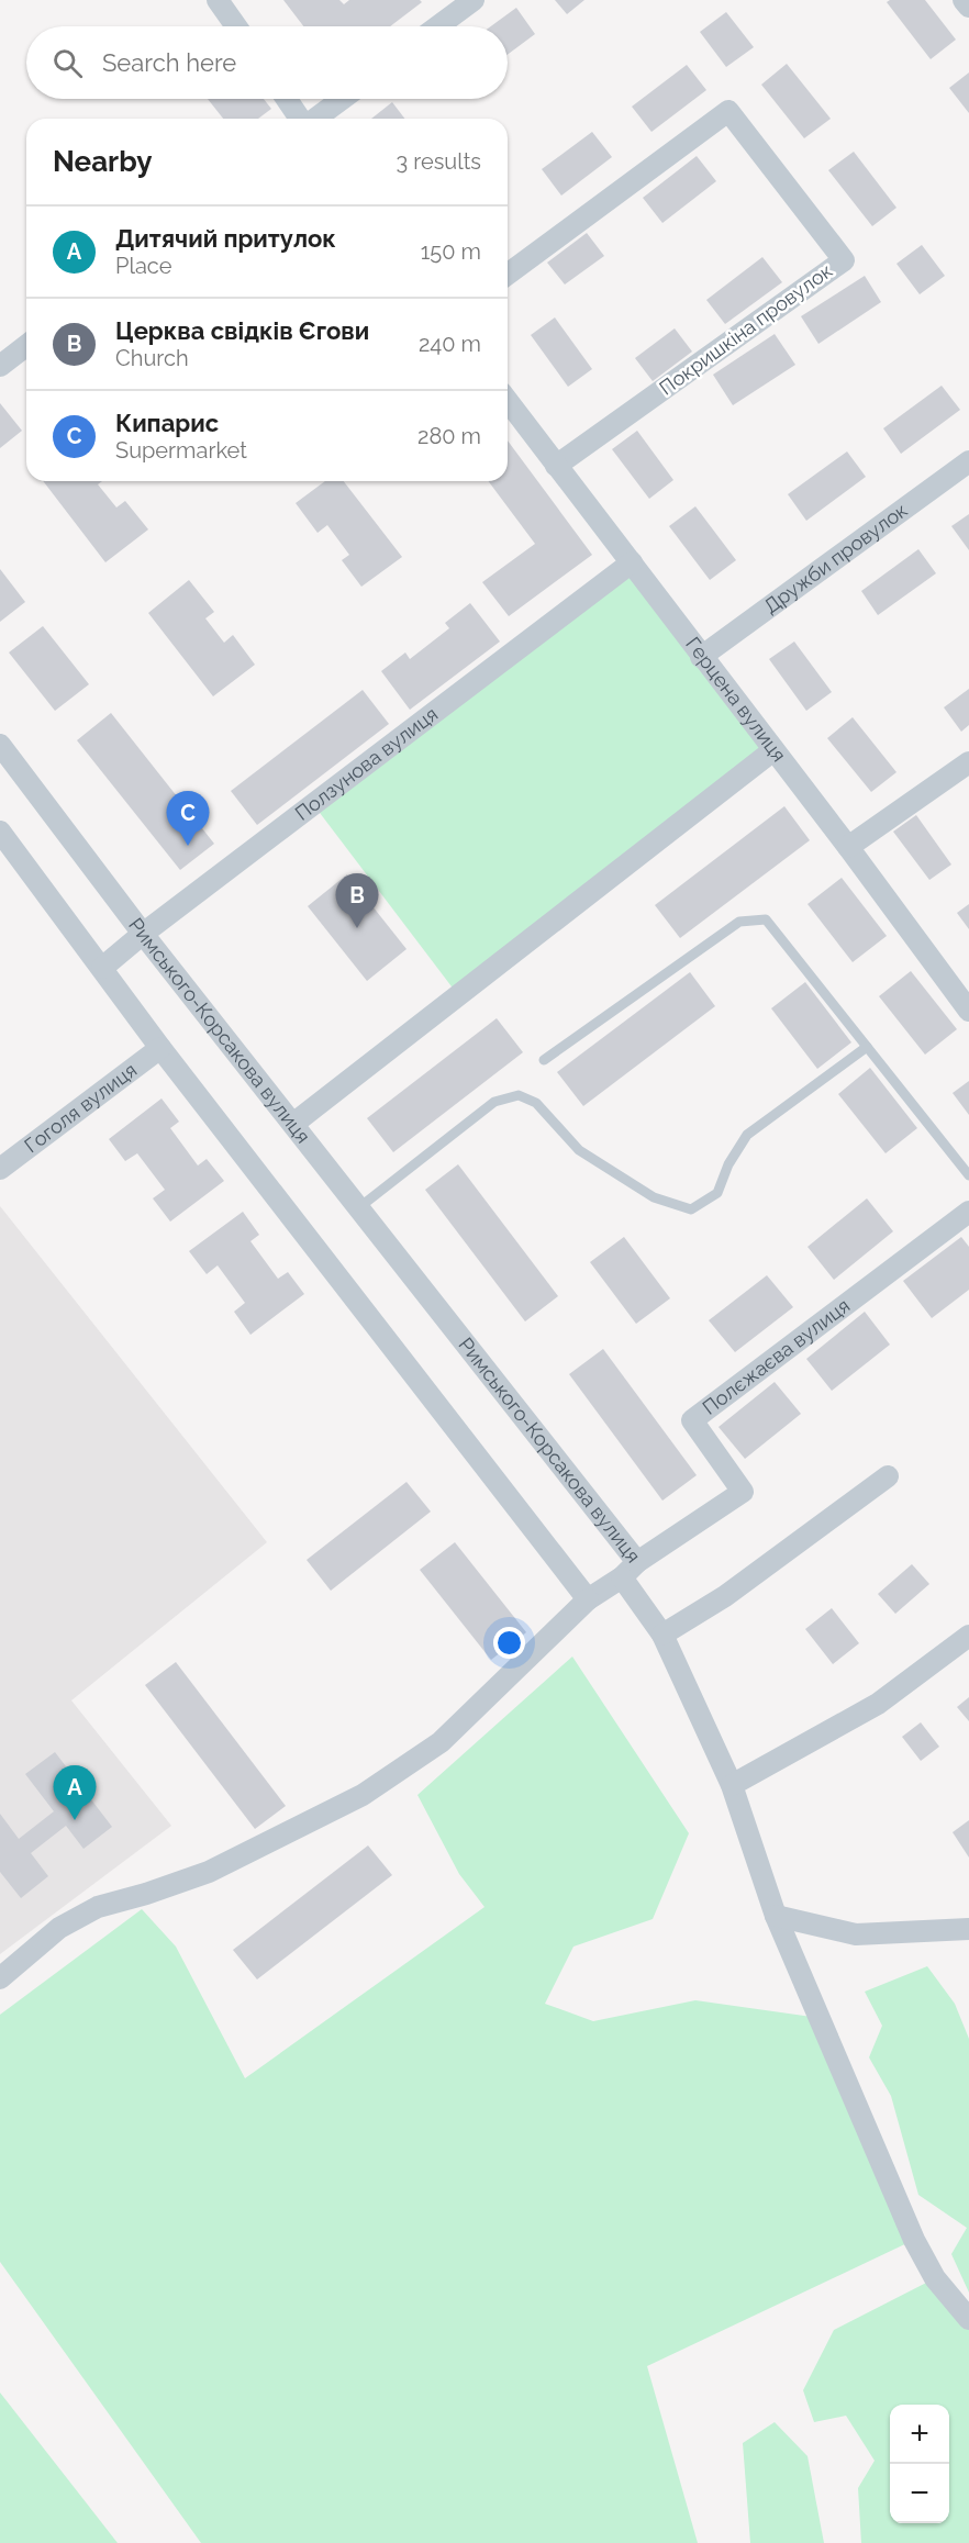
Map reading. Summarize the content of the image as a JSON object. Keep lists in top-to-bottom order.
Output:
{
  "streets": {
    "street": [
      "Покришкіна провулок",
      "Дружби провулок",
      "Герцена вулиця",
      "Ползунова вулиця",
      "Римського-Корсакова вулиця",
      "Гоголя вулиця",
      "Полєжаєва вулиця"
    ]
  },
  "crossings": [
    ["Покришкіна провулок", "Герцена вулиця"],
    ["Дружби провулок", "Герцена вулиця"],
    ["Герцена вулиця", "Ползунова вулиця"],
    ["Ползунова вулиця", "Римського-Корсакова вулиця"],
    ["Римського-Корсакова вулиця", "Полєжаєва вулиця"]
  ],
  "page": {
    "search": "Search here",
    "heading": ["Nearby", "3 results"],
    "list": [
      {
        "mark": "A",
        "name": "Дитячий притулок",
        "note": "Place",
        "value": "150 m"
      },
      {
        "mark": "B",
        "name": "Церква свідків Єгови",
        "note": "Church",
        "value": "240 m"
      },
      {
        "mark": "C",
        "name": "Кипарис",
        "note": "Supermarket",
        "value": "280 m"
      }
    ],
    "pins": ["C", "B", "A"],
    "map_buttons": ["+", "−"]
  }
}
